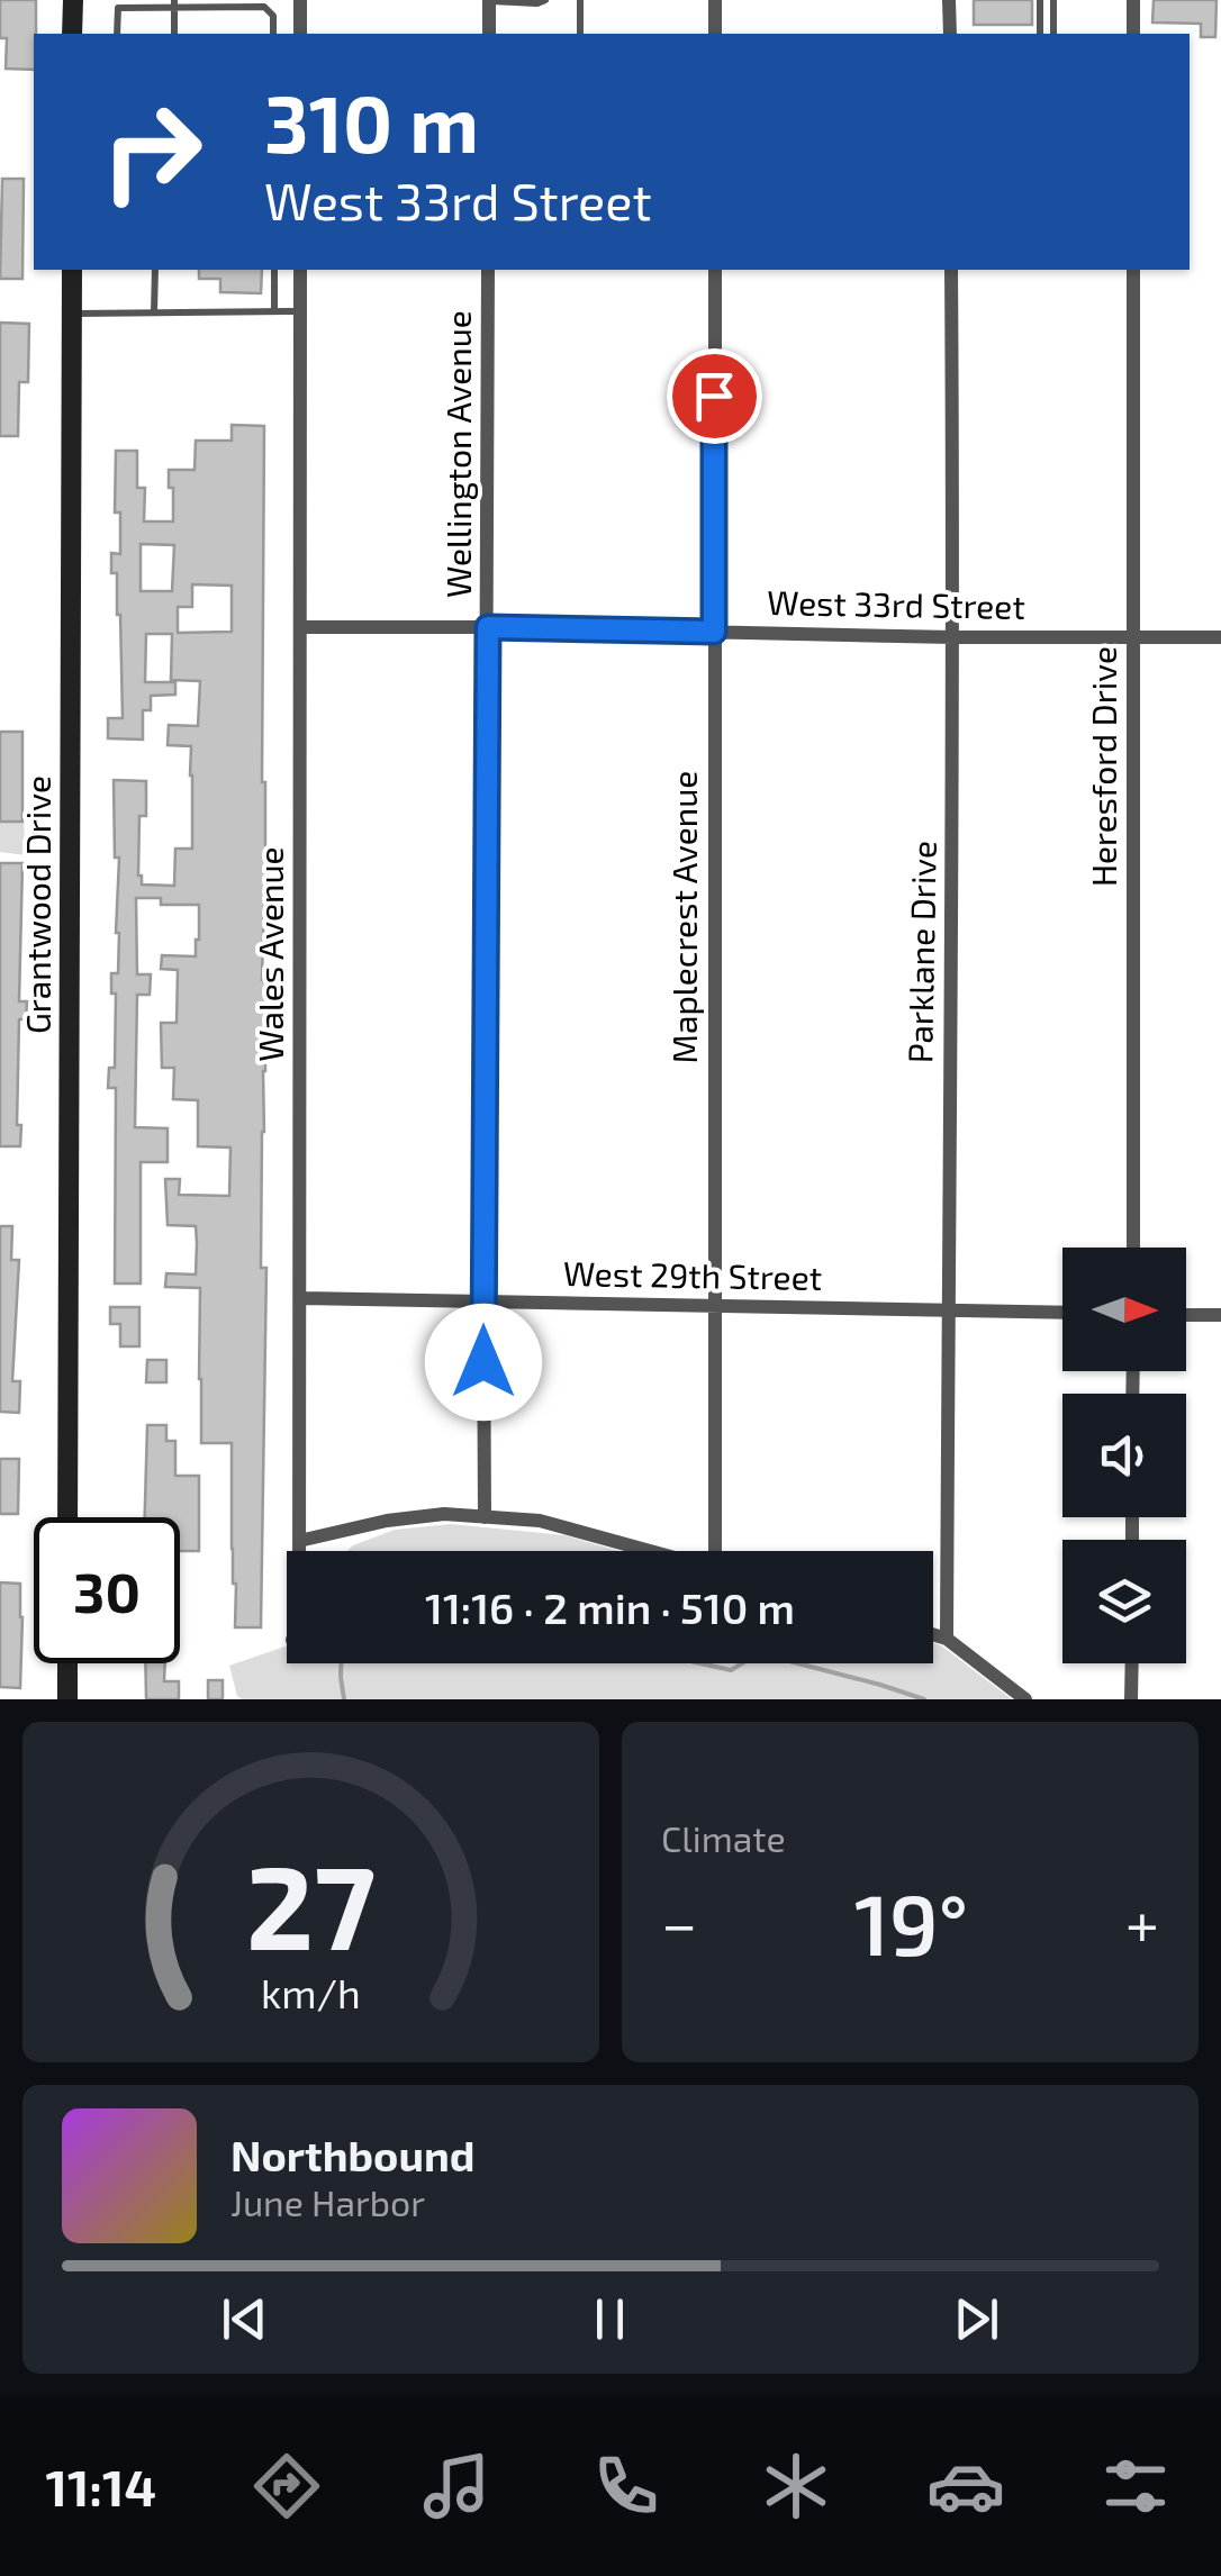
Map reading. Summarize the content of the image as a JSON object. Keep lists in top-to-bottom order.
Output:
{
  "streets": {
    "street": [
      "Wellington Avenue",
      "West 33rd Street",
      "Heresford Drive",
      "Grantwood Drive",
      "Maplecrest Avenue",
      "Parklane Drive",
      "Wales Avenue",
      "West 29th Street"
    ]
  },
  "crossings": [
    ["Wellington Avenue", "West 33rd Street"],
    ["Wellington Avenue", "West 29th Street"],
    ["West 33rd Street", "Heresford Drive"],
    ["West 33rd Street", "Maplecrest Avenue"],
    ["West 33rd Street", "Parklane Drive"],
    ["West 33rd Street", "Wales Avenue"],
    ["Maplecrest Avenue", "West 29th Street"],
    ["Parklane Drive", "West 29th Street"],
    ["Wales Avenue", "West 29th Street"]
  ],
  "north": "right",
  "page": {
    "turn": ["310 m", "West 33rd Street"],
    "limit": "30",
    "trip": "11:16 · 2 min · 510 m",
    "tile": "Climate",
    "heat": ["−", "19°", "+"],
    "song": ["Northbound", "June Harbor"],
    "tabs": "11:14",
    "gauge": ["27", "km/h"]
  }
}
